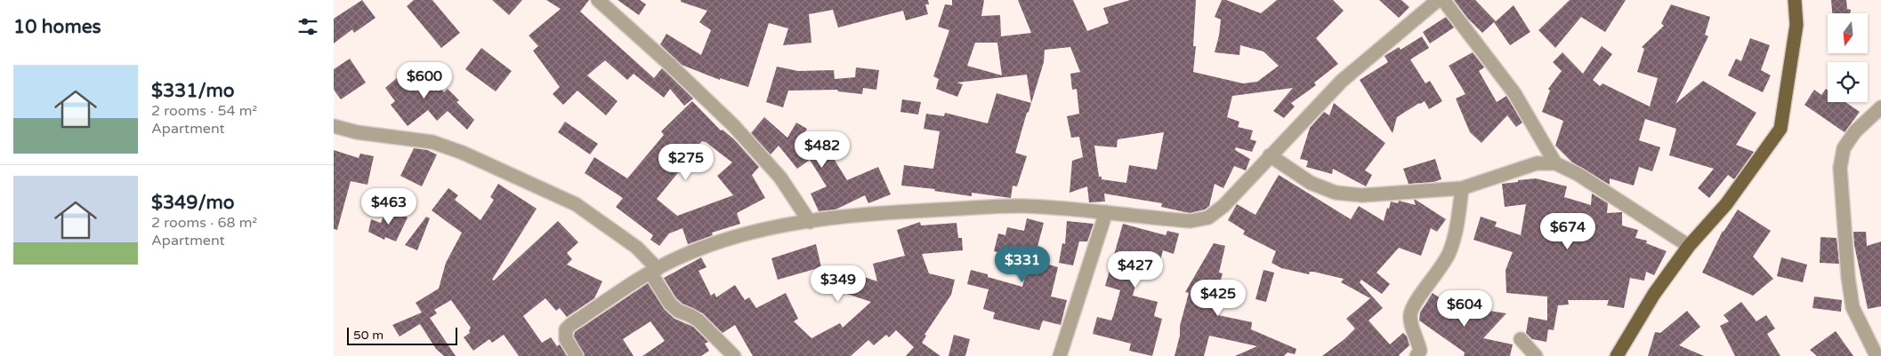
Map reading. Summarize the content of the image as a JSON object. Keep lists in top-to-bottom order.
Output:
{
  "scale_bar": "50 m",
  "north": "bottom",
  "page": {
    "heading": "10 homes",
    "list": [
      {
        "name": "$331/mo",
        "note": "2 rooms · 54 m² · Apartment"
      },
      {
        "name": "$349/mo",
        "note": "2 rooms · 68 m² · Apartment"
      }
    ],
    "price": [
      "$600",
      "$482",
      "$275",
      "$463",
      "$674",
      "$331",
      "$427",
      "$349",
      "$425",
      "$604"
    ],
    "scale": "50 m"
  }
}
